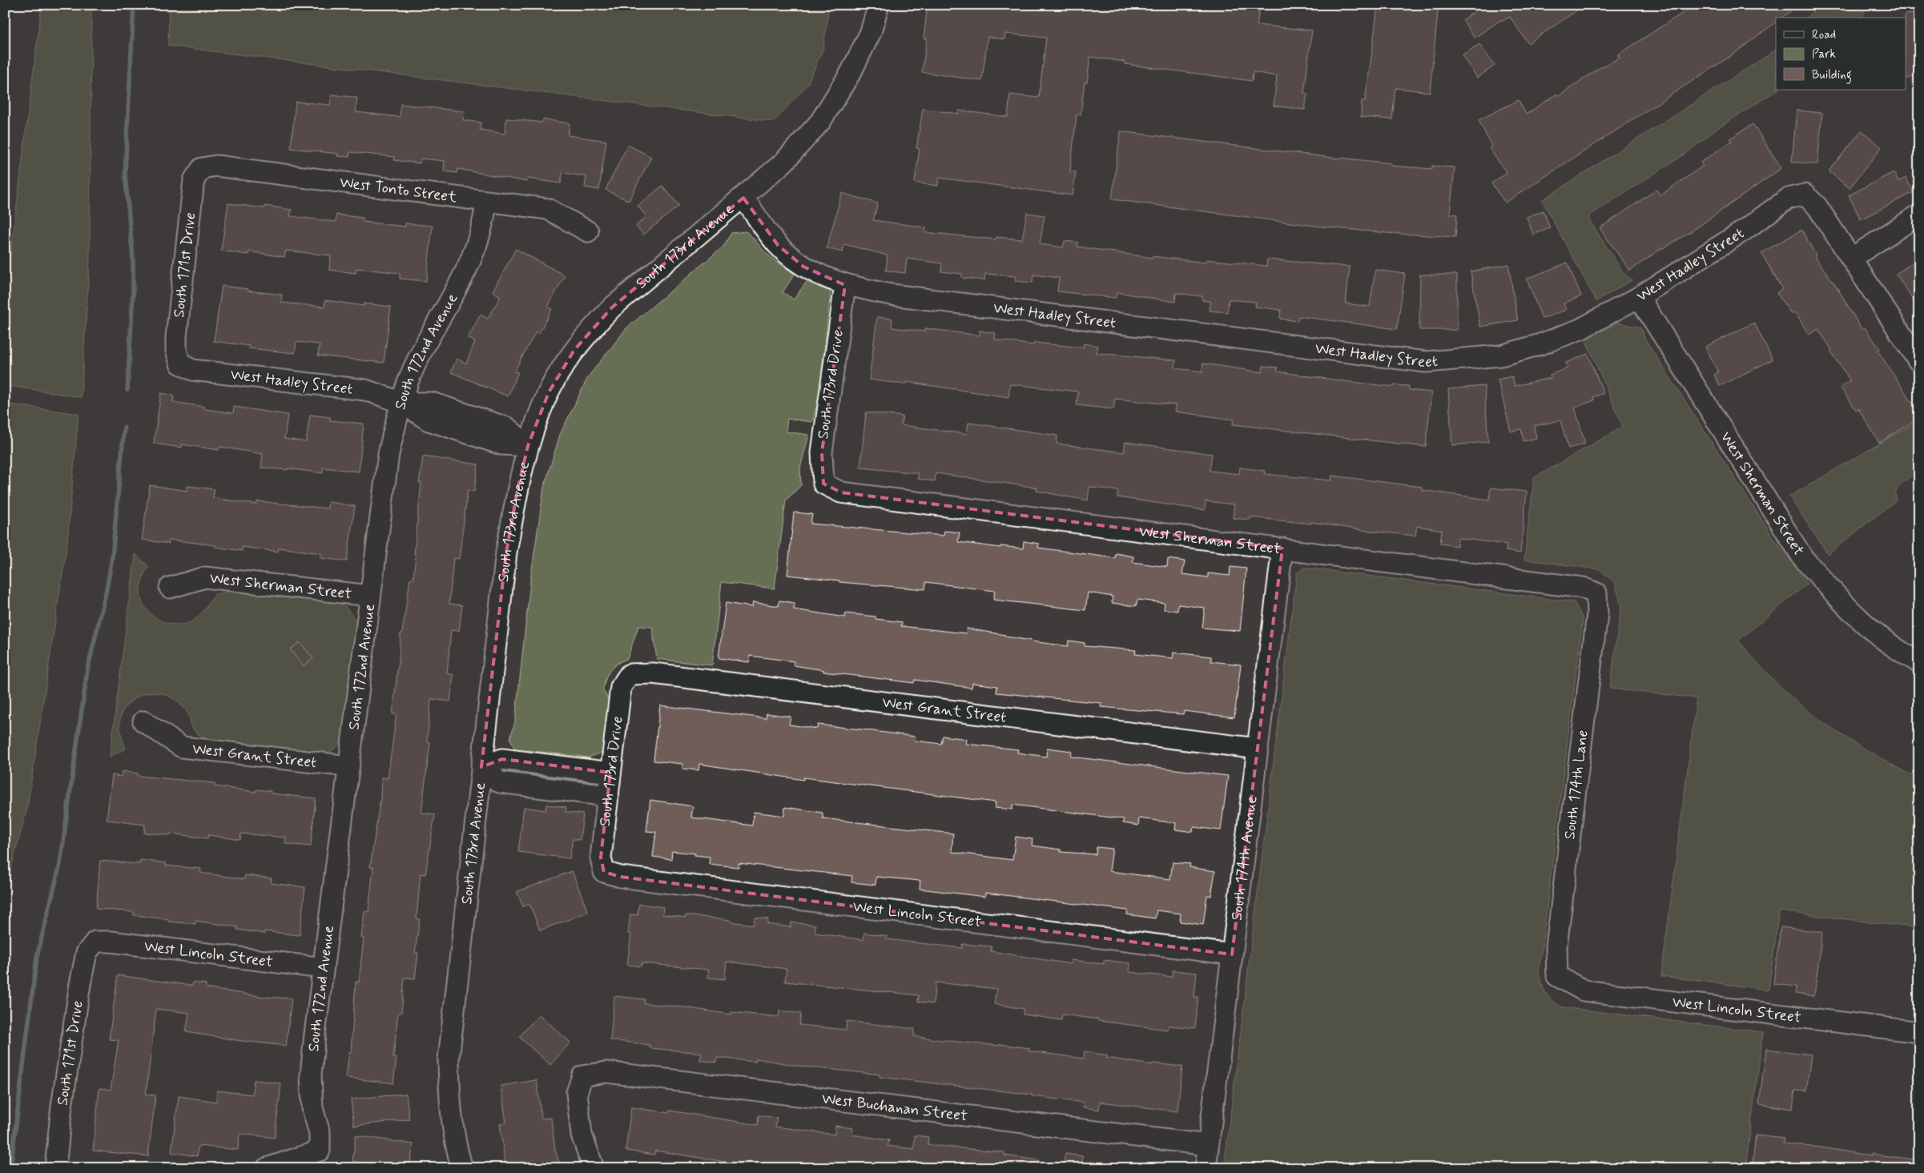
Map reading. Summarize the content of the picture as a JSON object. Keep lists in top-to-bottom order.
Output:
{
  "streets": {
    "street": [
      "West Tonto Street",
      "South 173rd Avenue",
      "South 171st Drive",
      "West Hadley Street",
      "South 172nd Avenue",
      "South 173rd Drive",
      "West Sherman Street",
      "West Grant Street",
      "South 174th Lane",
      "South 174th Avenue",
      "West Lincoln Street",
      "West Buchanan Street"
    ]
  },
  "crossings": [
    ["West Tonto Street", "South 171st Drive"],
    ["West Tonto Street", "South 172nd Avenue"],
    ["South 173rd Avenue", "West Hadley Street"],
    ["South 171st Drive", "West Hadley Street"],
    ["South 171st Drive", "West Lincoln Street"],
    ["West Hadley Street", "South 172nd Avenue"],
    ["West Hadley Street", "South 173rd Drive"],
    ["West Hadley Street", "West Sherman Street"],
    ["South 172nd Avenue", "West Sherman Street"],
    ["South 172nd Avenue", "West Grant Street"],
    ["South 172nd Avenue", "West Lincoln Street"],
    ["South 173rd Drive", "West Sherman Street"],
    ["South 173rd Drive", "West Grant Street"],
    ["South 173rd Drive", "West Lincoln Street"],
    ["West Sherman Street", "South 174th Lane"],
    ["West Sherman Street", "South 174th Avenue"],
    ["West Grant Street", "South 174th Avenue"],
    ["South 174th Lane", "West Lincoln Street"],
    ["South 174th Avenue", "West Lincoln Street"],
    ["South 174th Avenue", "West Buchanan Street"]
  ],
  "legend": ["Road", "Park", "Building"]
}
